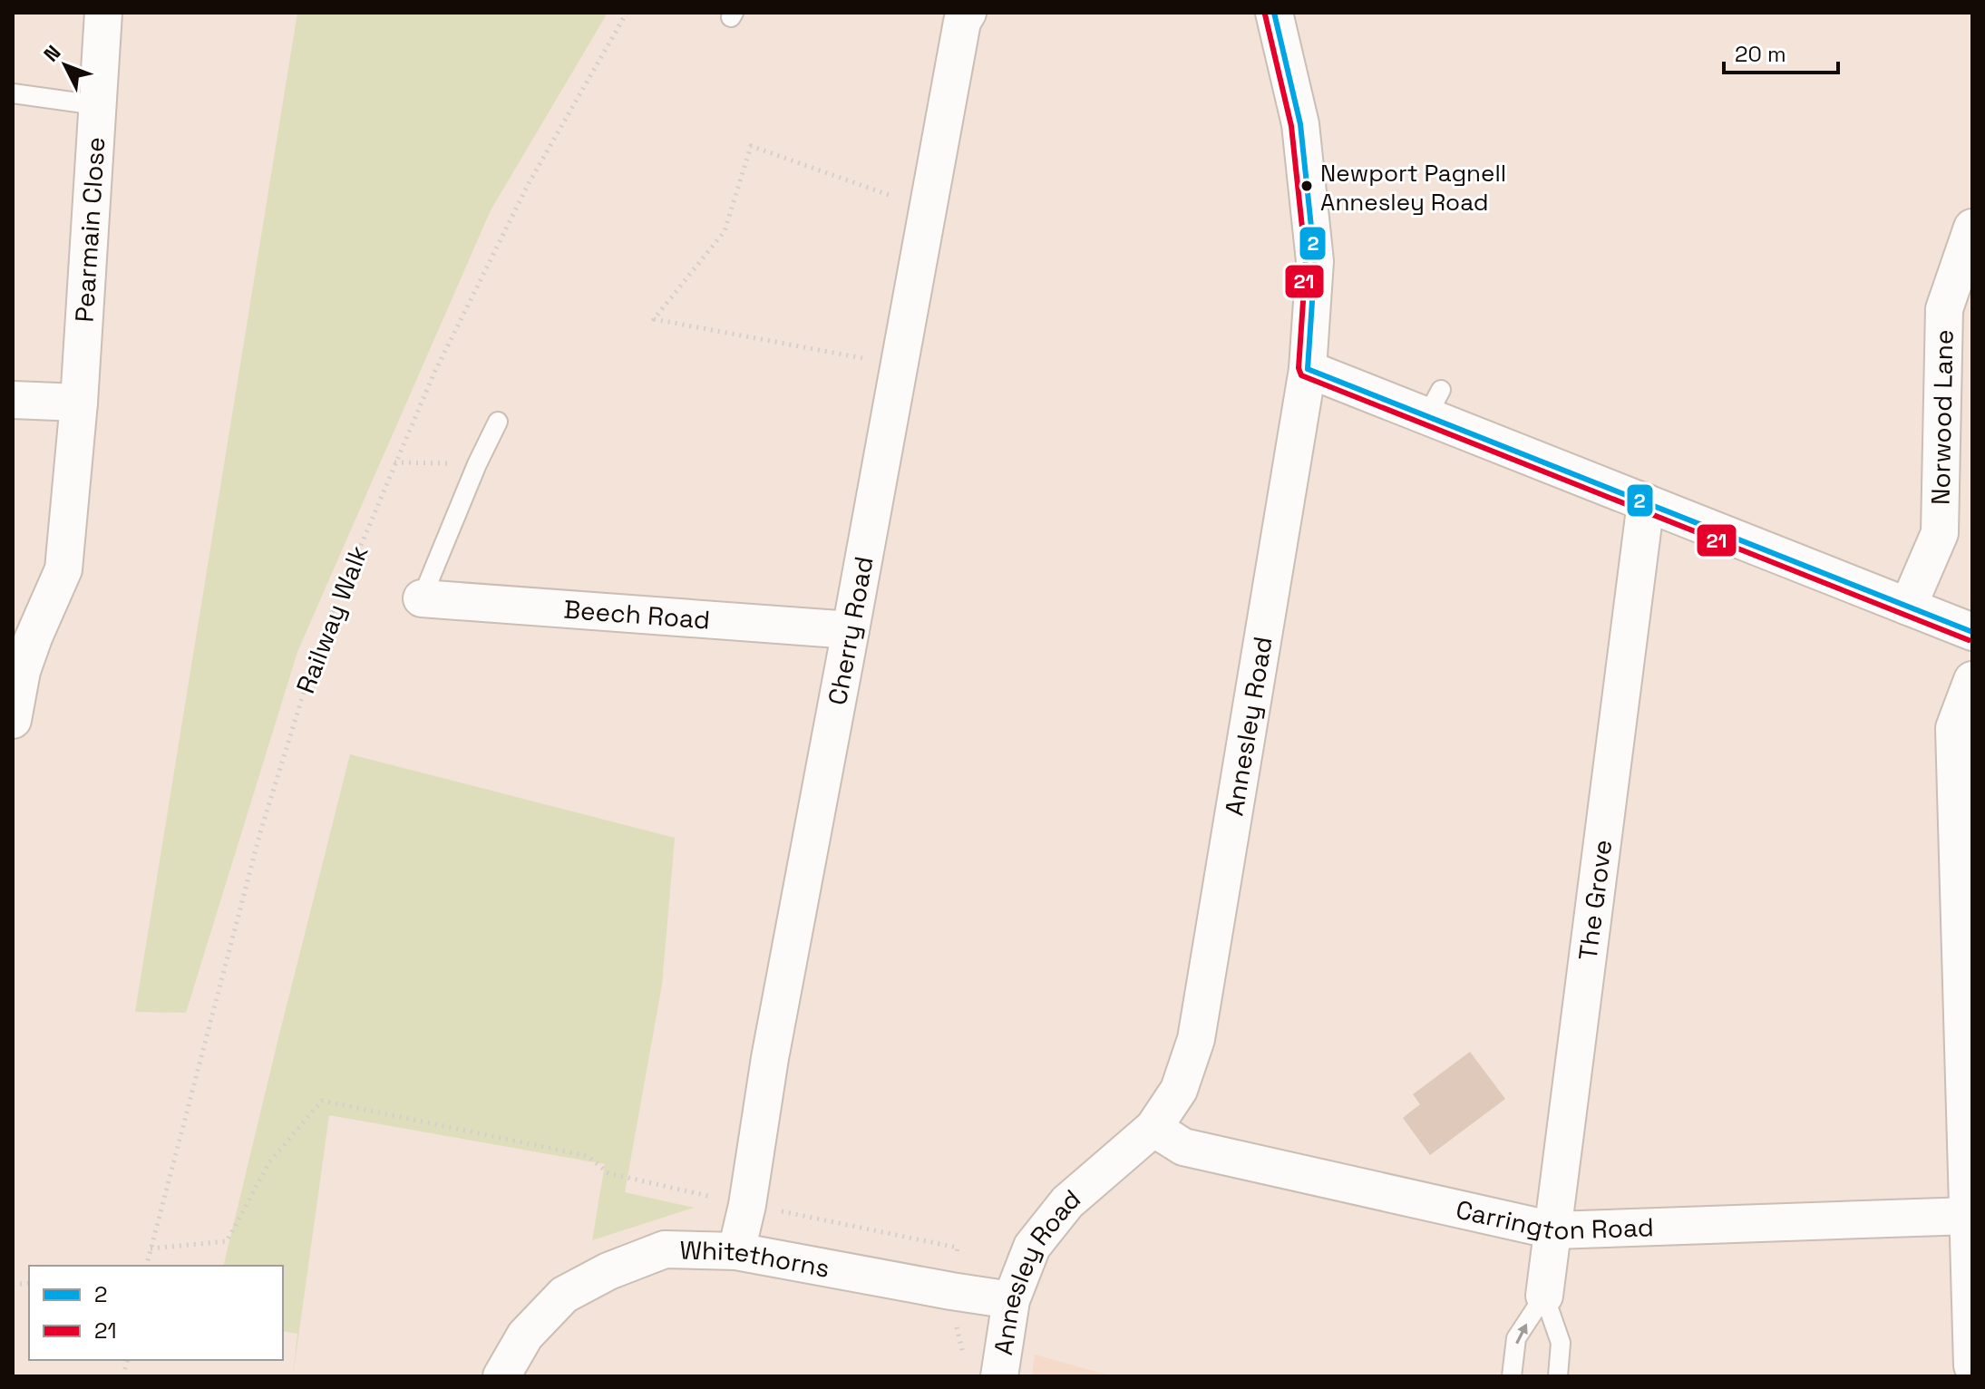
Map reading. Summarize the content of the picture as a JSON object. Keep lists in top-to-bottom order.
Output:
{
  "streets": {
    "street": [
      "Pearmain Close",
      "Norwood Lane",
      "Beech Road",
      "Cherry Road",
      "Annesley Road",
      "The Grove",
      "Carrington Road",
      "Whitethorns"
    ],
    "path": ["Railway Walk"]
  },
  "crossings": [
    ["Beech Road", "Cherry Road"],
    ["Cherry Road", "Whitethorns"],
    ["Annesley Road", "Carrington Road"],
    ["Annesley Road", "Whitethorns"],
    ["The Grove", "Carrington Road"]
  ],
  "places": ["Newport Pagnell Annesley Road"],
  "lines": ["transit line 2", "transit line 21"],
  "legend": ["2", "21"],
  "scale_bar": "20 m",
  "north": "top left"
}
